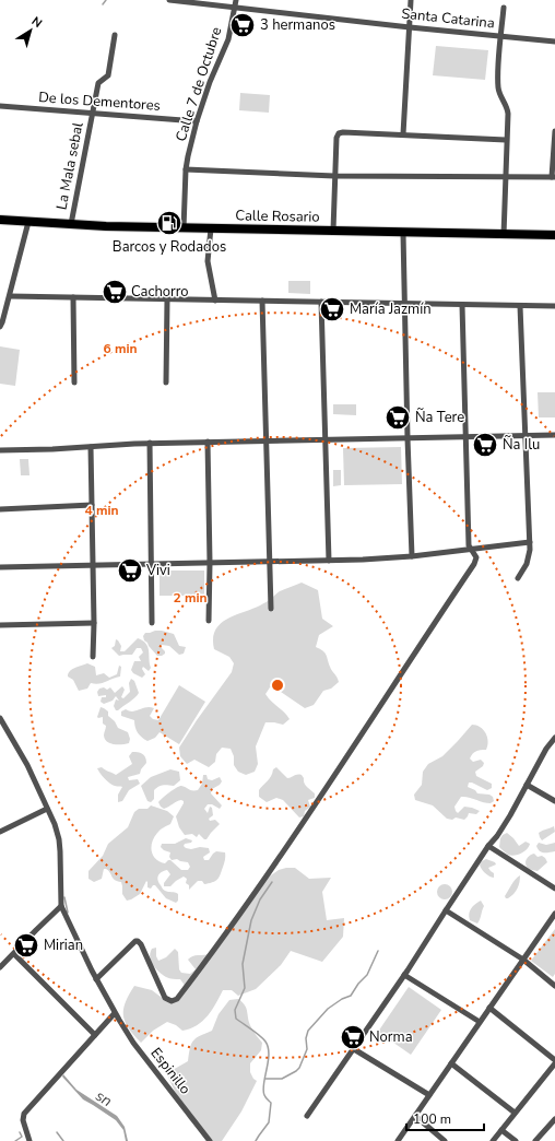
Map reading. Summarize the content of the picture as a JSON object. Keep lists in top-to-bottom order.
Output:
{
  "streets": {
    "main road": ["Calle Rosario"],
    "street": [
      "Santa Catarina",
      "Calle 7 de Octubre",
      "De los Dementores",
      "La Mala sebal",
      "Espinillo"
    ]
  },
  "crossings": [
    ["Santa Catarina", "Calle 7 de Octubre"],
    ["Calle 7 de Octubre", "De los Dementores"],
    ["Calle 7 de Octubre", "Calle Rosario"],
    ["De los Dementores", "La Mala sebal"],
    ["La Mala sebal", "Calle Rosario"]
  ],
  "water": ["sn"],
  "places": {
    "supermarket": [
      "3 hermanos",
      "Cachorro",
      "María Jazmín",
      "Ña Tere",
      "Ña Ilu",
      "Vivi",
      "Mirian",
      "Norma"
    ],
    "fuel station": ["Barcos y Rodados"]
  },
  "scale_bar": "100 m",
  "north": "top right",
  "rings": ["6 min", "4 min", "2 min"]
}
